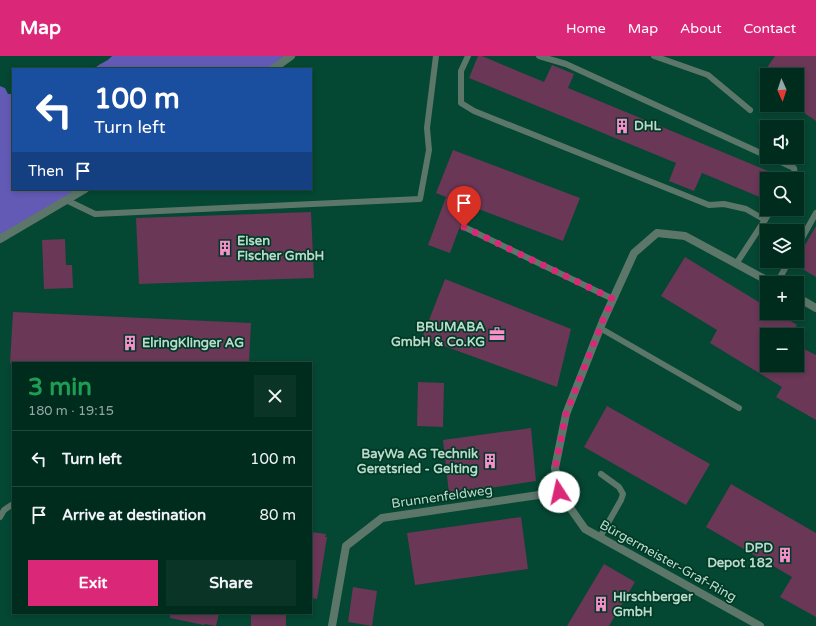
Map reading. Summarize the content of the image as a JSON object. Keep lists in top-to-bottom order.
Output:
{
  "streets": {
    "street": ["Brunnenfeldweg", "Bürgermeister-Graf-Ring"]
  },
  "crossings": [
    ["Brunnenfeldweg", "Bürgermeister-Graf-Ring"]
  ],
  "places": {
    "building": [
      "DHL",
      "Eisen Fischer GmbH",
      "ElringKlinger AG",
      "BayWa AG Technik Geretsried - Gelting",
      "DPD Depot 182",
      "Hirschberger GmbH"
    ],
    "office": ["BRUMABA GmbH & Co.KG"]
  },
  "north": "bottom",
  "page": {
    "header": "Map",
    "nav": [
      "Home",
      "Map",
      "About",
      "Contact"
    ],
    "map_buttons": ["+", "−"],
    "turn": ["100 m", "Turn left"],
    "then": "Then",
    "heading": ["3 min", "180 m · 19:15"],
    "list": [
      {
        "name": "Turn left",
        "value": "100 m"
      },
      {
        "name": "Arrive at destination",
        "value": "80 m"
      }
    ],
    "buttons": ["Exit", "Share"]
  }
}
